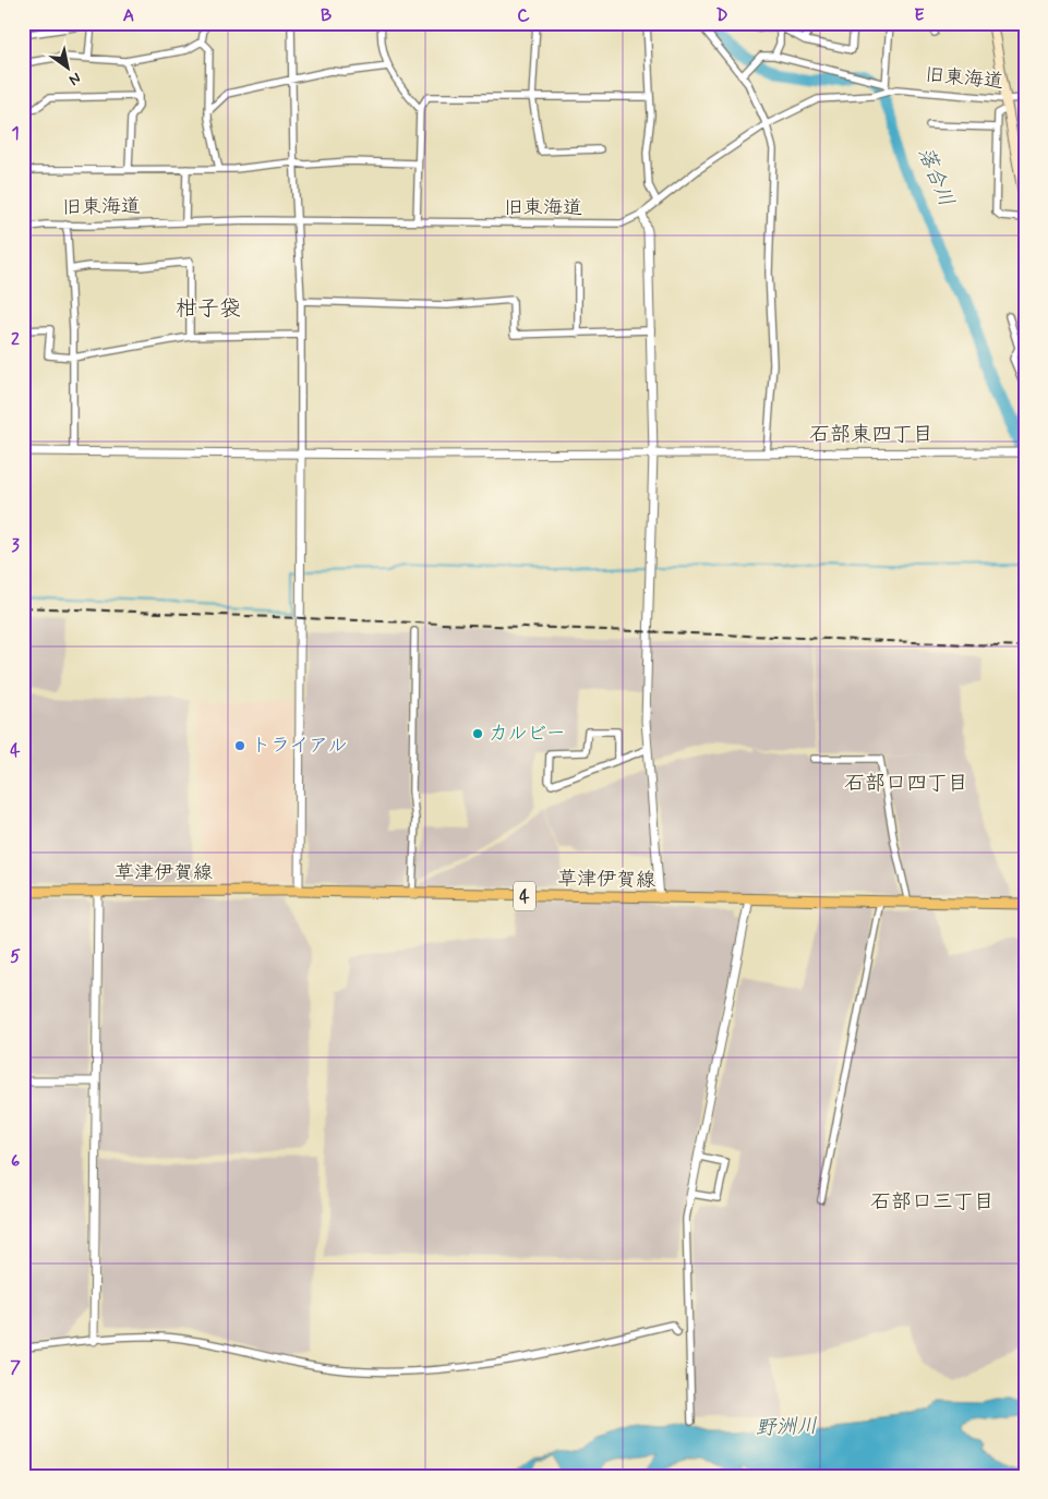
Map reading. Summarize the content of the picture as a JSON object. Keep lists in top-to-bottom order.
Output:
{
  "streets": {
    "main road": ["草津伊賀線", "4"],
    "street": ["旧東海道"]
  },
  "districts": [
    "柑子袋",
    "石部東四丁目",
    "石部口四丁目",
    "石部口三丁目"
  ],
  "water": ["落合川", "野洲川"],
  "places": ["カルビー", "トライアル"],
  "north": "bottom right",
  "grid": {
    "columns": [
      "A",
      "B",
      "C",
      "D",
      "E"
    ],
    "rows": [
      "1",
      "2",
      "3",
      "4",
      "5",
      "6",
      "7"
    ]
  }
}
